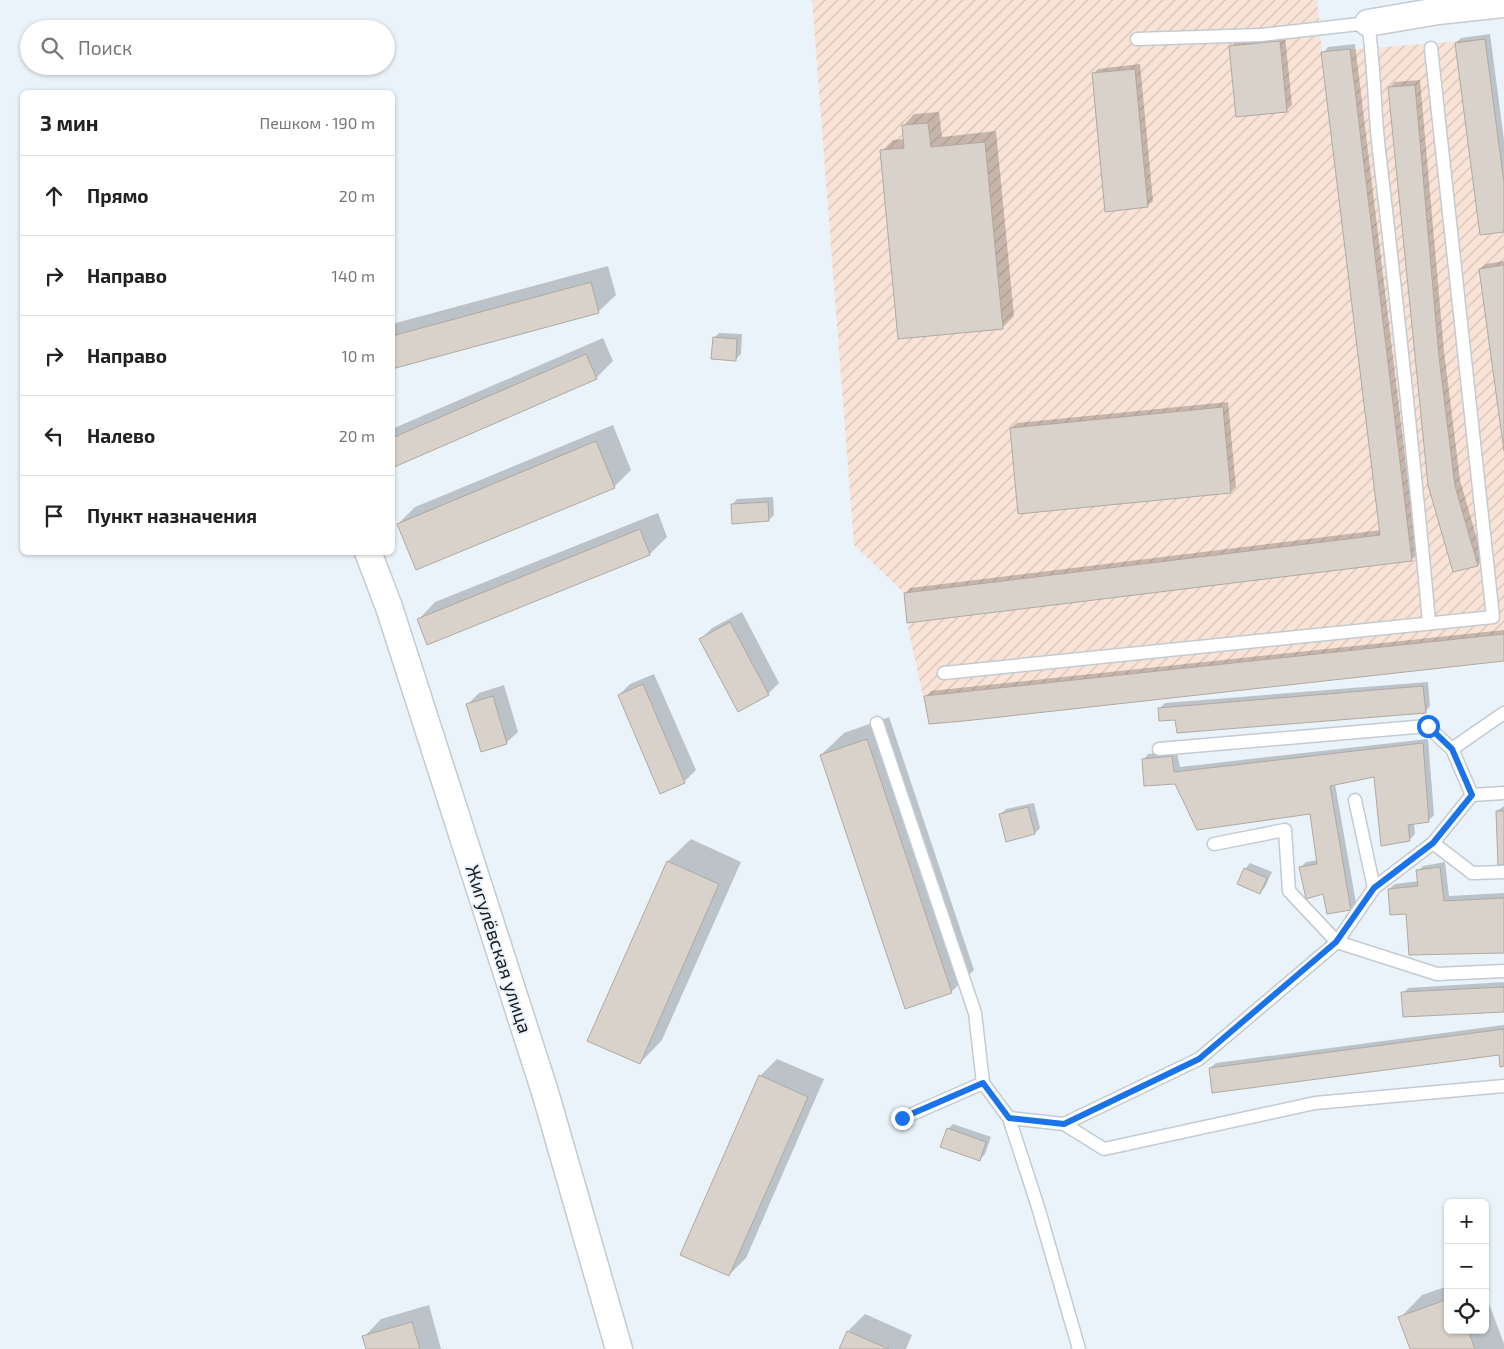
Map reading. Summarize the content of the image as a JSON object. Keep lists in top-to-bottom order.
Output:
{
  "streets": {
    "street": ["Жигулёвская улица"]
  },
  "page": {
    "search": "Поиск",
    "heading": ["3 мин", "Пешком · 190 m"],
    "list": [
      ["Прямо", "20 m"],
      ["Направо", "140 m"],
      ["Направо", "10 m"],
      ["Налево", "20 m"],
      "Пункт назначения"
    ],
    "map_buttons": ["+", "−"]
  }
}
